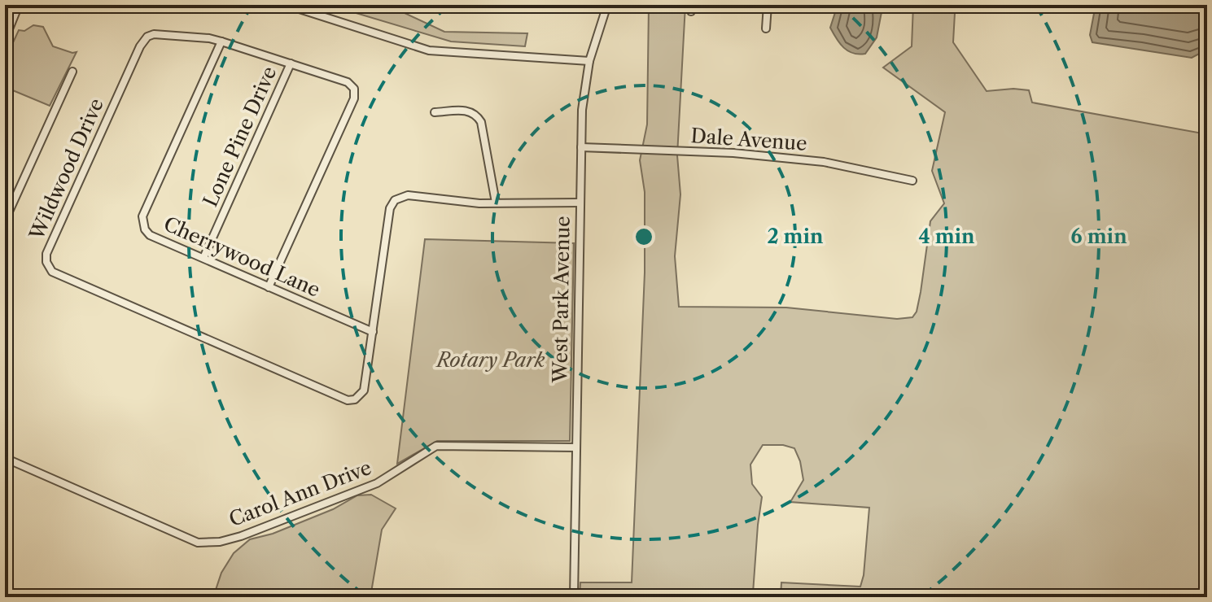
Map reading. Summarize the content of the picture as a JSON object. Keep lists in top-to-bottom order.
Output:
{
  "streets": {
    "street": [
      "Lone Pine Drive",
      "Dale Avenue",
      "Wildwood Drive",
      "Cherrywood Lane",
      "West Park Avenue",
      "Carol Ann Drive"
    ]
  },
  "crossings": [
    ["Lone Pine Drive", "Wildwood Drive"],
    ["Lone Pine Drive", "Cherrywood Lane"],
    ["Dale Avenue", "West Park Avenue"],
    ["Wildwood Drive", "Cherrywood Lane"],
    ["West Park Avenue", "Carol Ann Drive"]
  ],
  "parks": ["Rotary Park"],
  "rings": ["2 min", "4 min", "6 min"]
}
